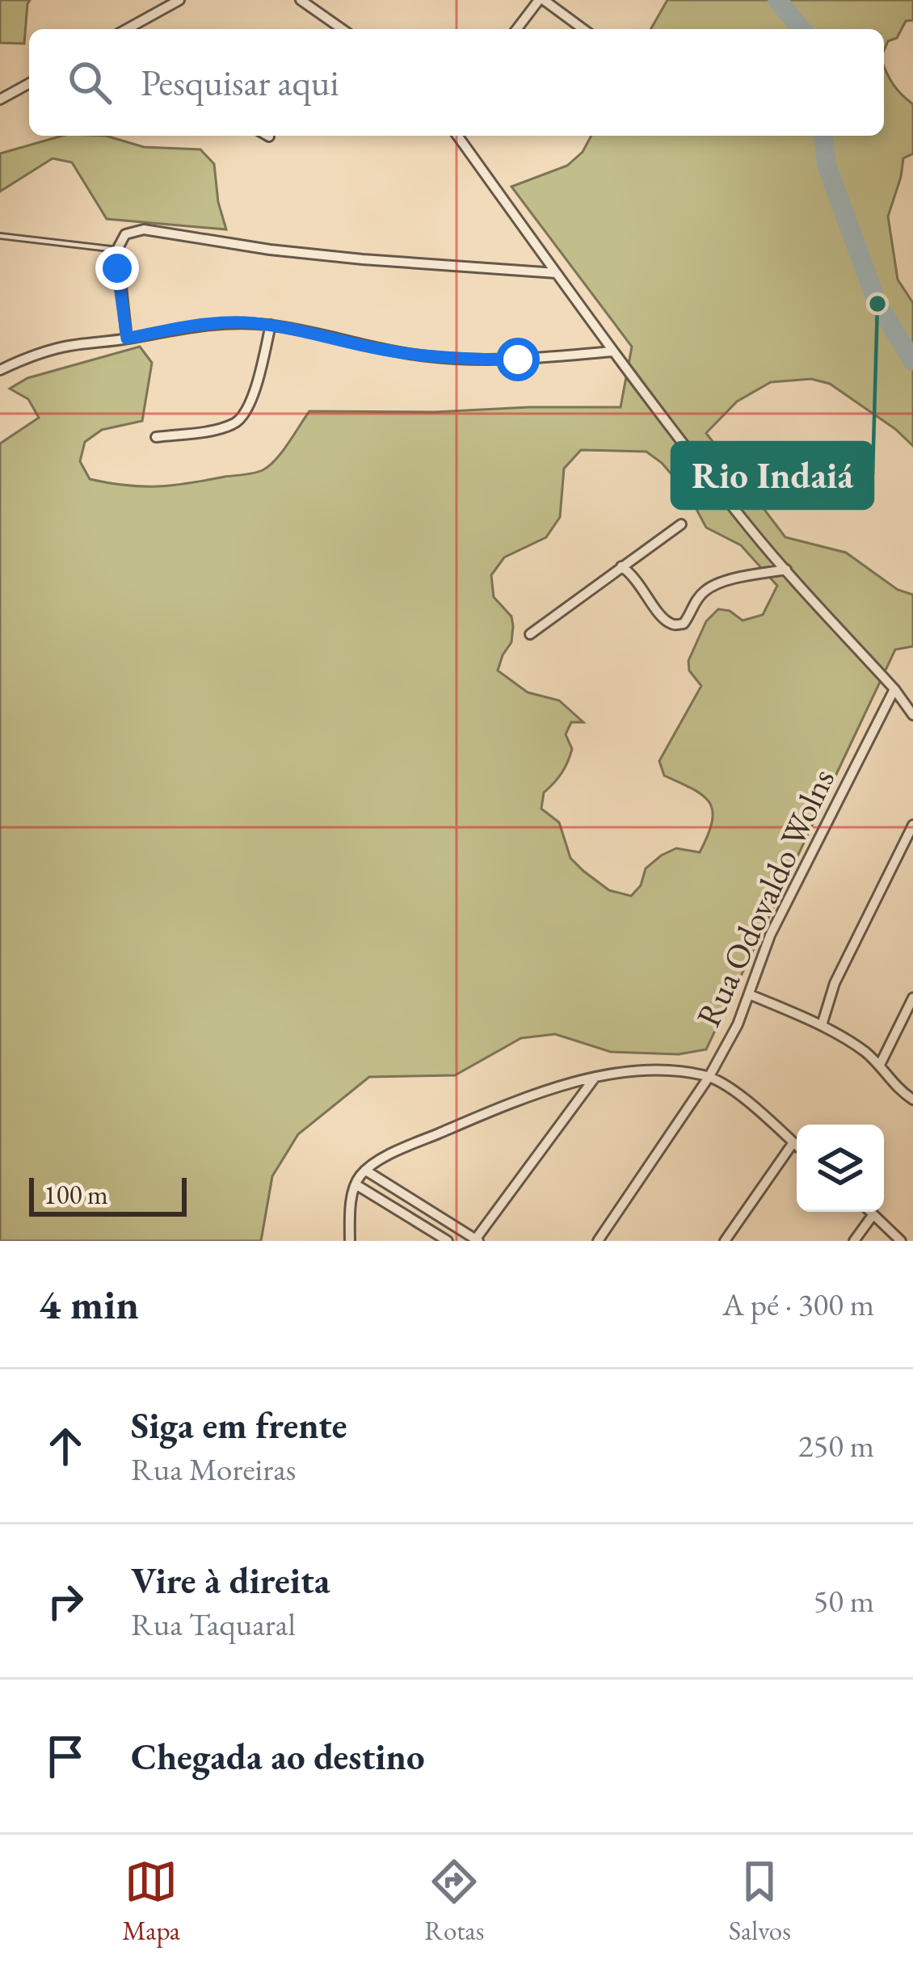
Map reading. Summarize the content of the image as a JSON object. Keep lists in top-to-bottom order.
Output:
{
  "streets": {
    "street": ["Rua Odovaldo Wolns"]
  },
  "places": ["Rio Indaiá"],
  "scale_bar": "100 m",
  "page": {
    "search": "Pesquisar aqui",
    "scale": "100 m",
    "heading": ["4 min", "A pé · 300 m"],
    "list": [
      ["Siga em frente", "Rua Moreiras", "250 m"],
      ["Vire à direita", "Rua Taquaral", "50 m"],
      "Chegada ao destino"
    ],
    "nav": ["Mapa", "Rotas", "Salvos"]
  }
}
